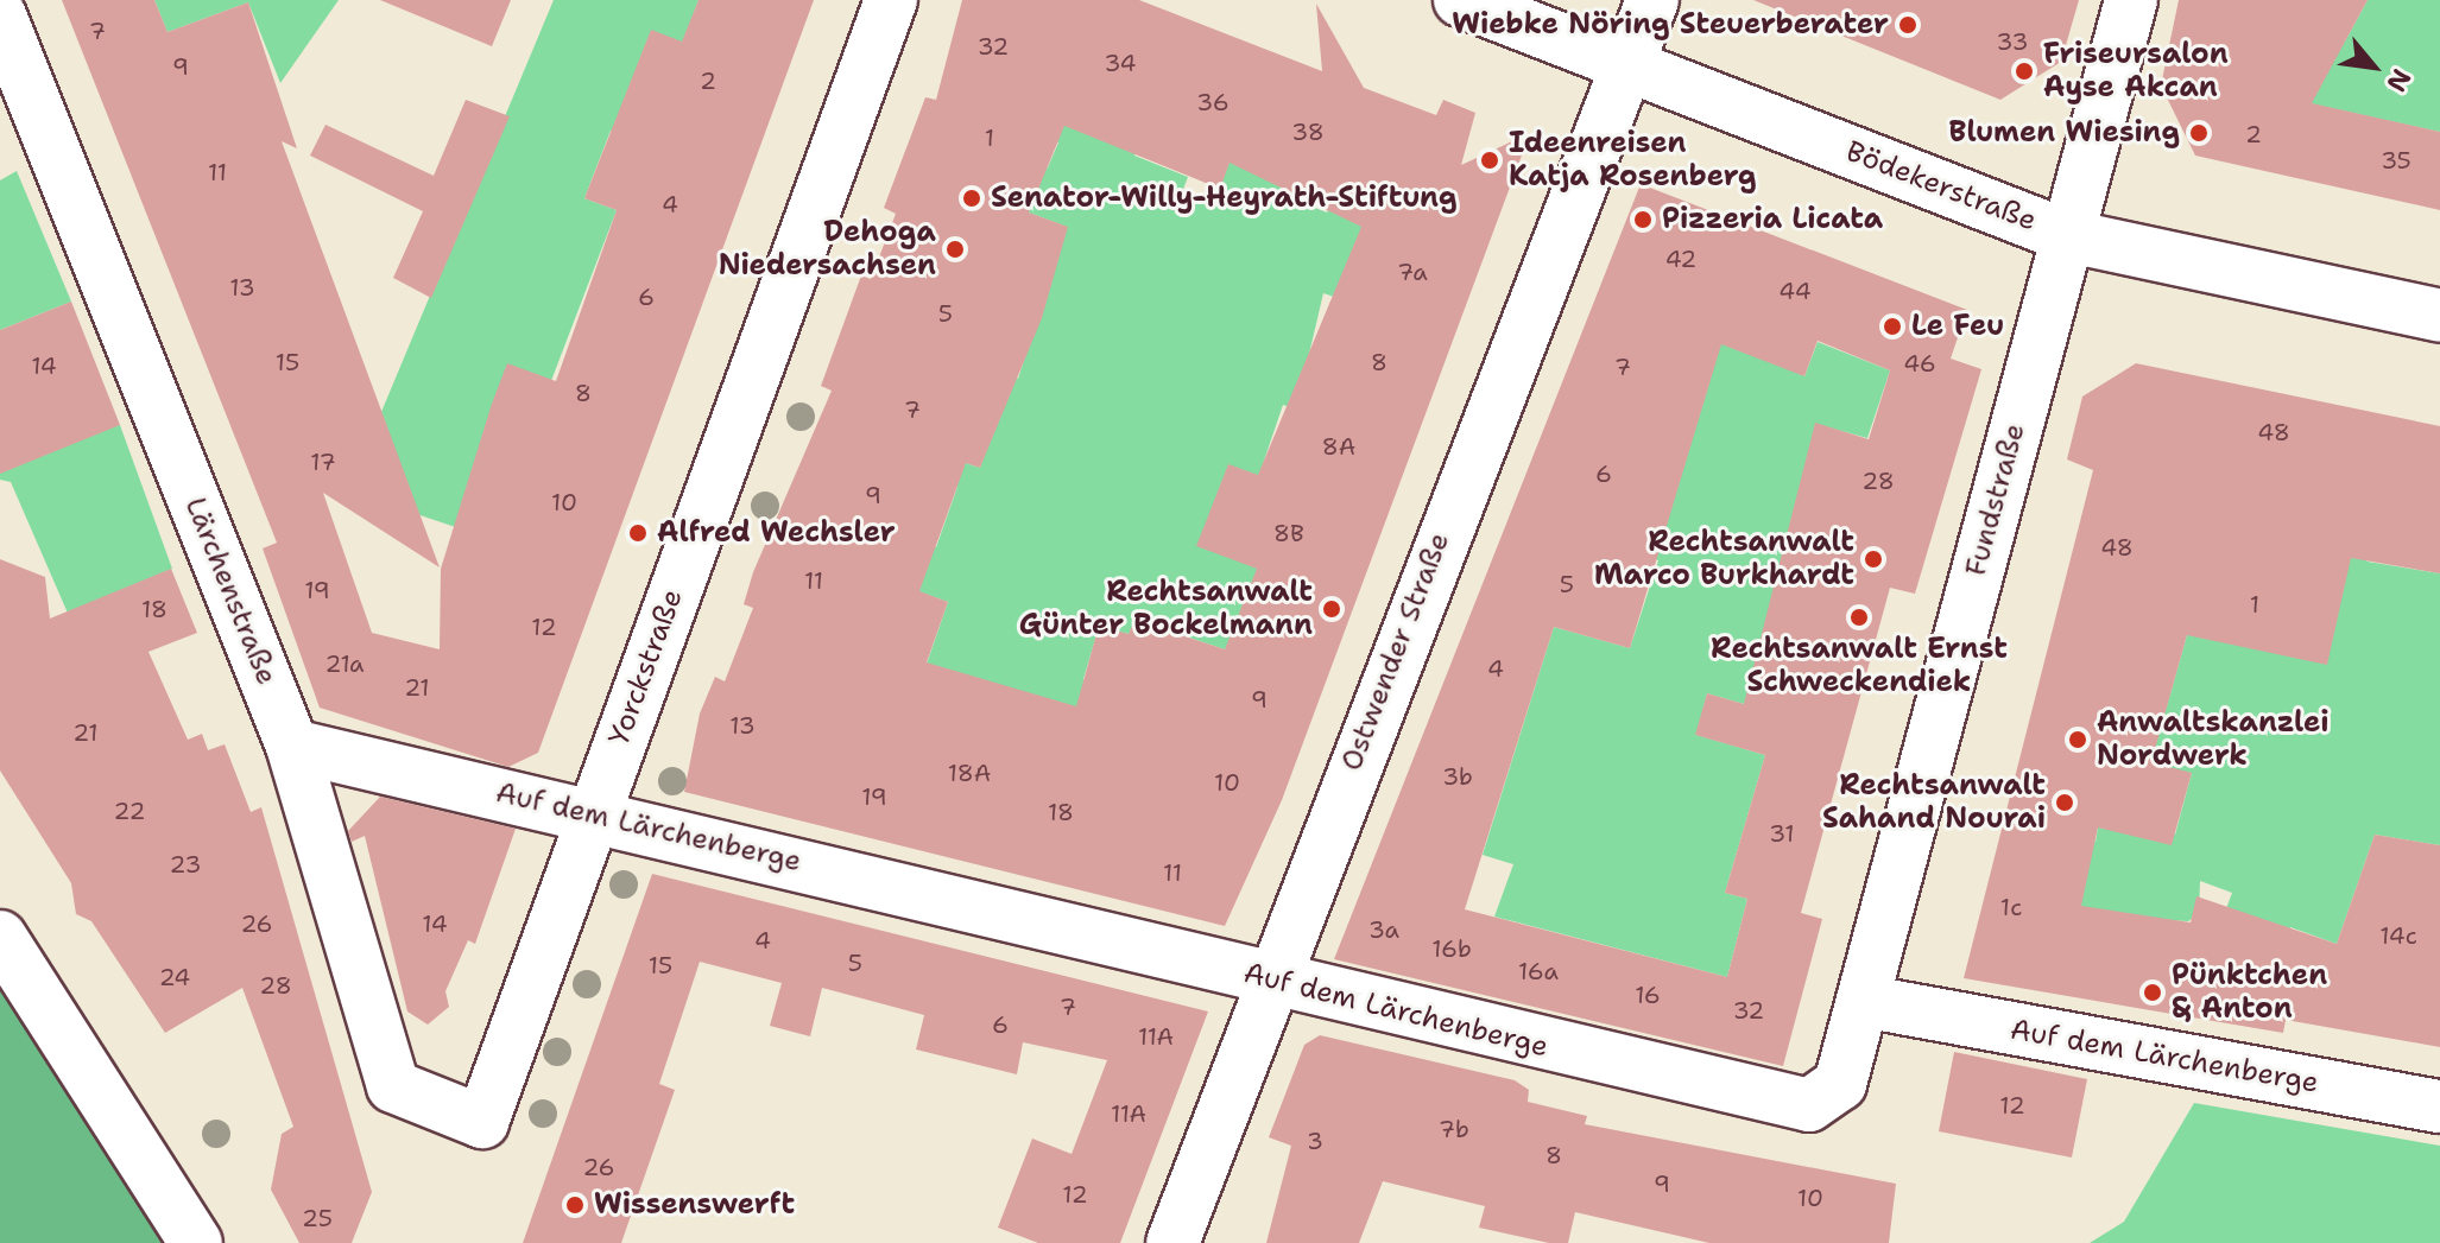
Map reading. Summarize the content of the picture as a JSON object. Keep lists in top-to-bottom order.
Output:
{
  "streets": {
    "street": [
      "Bödekerstraße",
      "Fundstraße",
      "Lärchenstraße",
      "Ostwender Straße",
      "Yorckstraße",
      "Auf dem Lärchenberge"
    ]
  },
  "crossings": [
    ["Bödekerstraße", "Fundstraße"],
    ["Bödekerstraße", "Ostwender Straße"],
    ["Fundstraße", "Auf dem Lärchenberge"],
    ["Lärchenstraße", "Yorckstraße"],
    ["Lärchenstraße", "Auf dem Lärchenberge"],
    ["Ostwender Straße", "Auf dem Lärchenberge"],
    ["Yorckstraße", "Auf dem Lärchenberge"]
  ],
  "places": [
    "Wiebke Nöring Steuerberater",
    "Friseursalon Ayse Akcan",
    "Blumen Wiesing",
    "Ideenreisen Katja Rosenberg",
    "Senator-Willy-Heyrath-Stiftung",
    "Pizzeria Licata",
    "Dehoga Niedersachsen",
    "Le Feu",
    "Alfred Wechsler",
    "Rechtsanwalt Marco Burkhardt",
    "Rechtsanwalt Günter Bockelmann",
    "Rechtsanwalt Ernst Schweckendiek",
    "Anwaltskanzlei Nordwerk",
    "Rechtsanwalt Sahand Nourai",
    "Pünktchen & Anton",
    "Wissenswerft"
  ],
  "house_numbers": [
    "7",
    "33",
    "32",
    "34",
    "9",
    "2",
    "36",
    "38",
    "2",
    "1",
    "35",
    "11",
    "4",
    "42",
    "7a",
    "13",
    "44",
    "6",
    "5",
    "15",
    "8",
    "46",
    "14",
    "7",
    "8",
    "7",
    "48",
    "8A",
    "17",
    "6",
    "28",
    "9",
    "10",
    "8B",
    "48",
    "11",
    "5",
    "19",
    "1",
    "18",
    "12",
    "21a",
    "4",
    "21",
    "9",
    "13",
    "21",
    "18A",
    "3b",
    "10",
    "19",
    "22",
    "18",
    "31",
    "23",
    "11",
    "1c",
    "26",
    "14",
    "3a",
    "14c",
    "4",
    "16b",
    "5",
    "15",
    "16a",
    "24",
    "28",
    "16",
    "7",
    "32",
    "6",
    "11A",
    "12",
    "11A",
    "7b",
    "3",
    "8",
    "26",
    "9",
    "12",
    "10",
    "25"
  ],
  "north": "bottom right"
}
